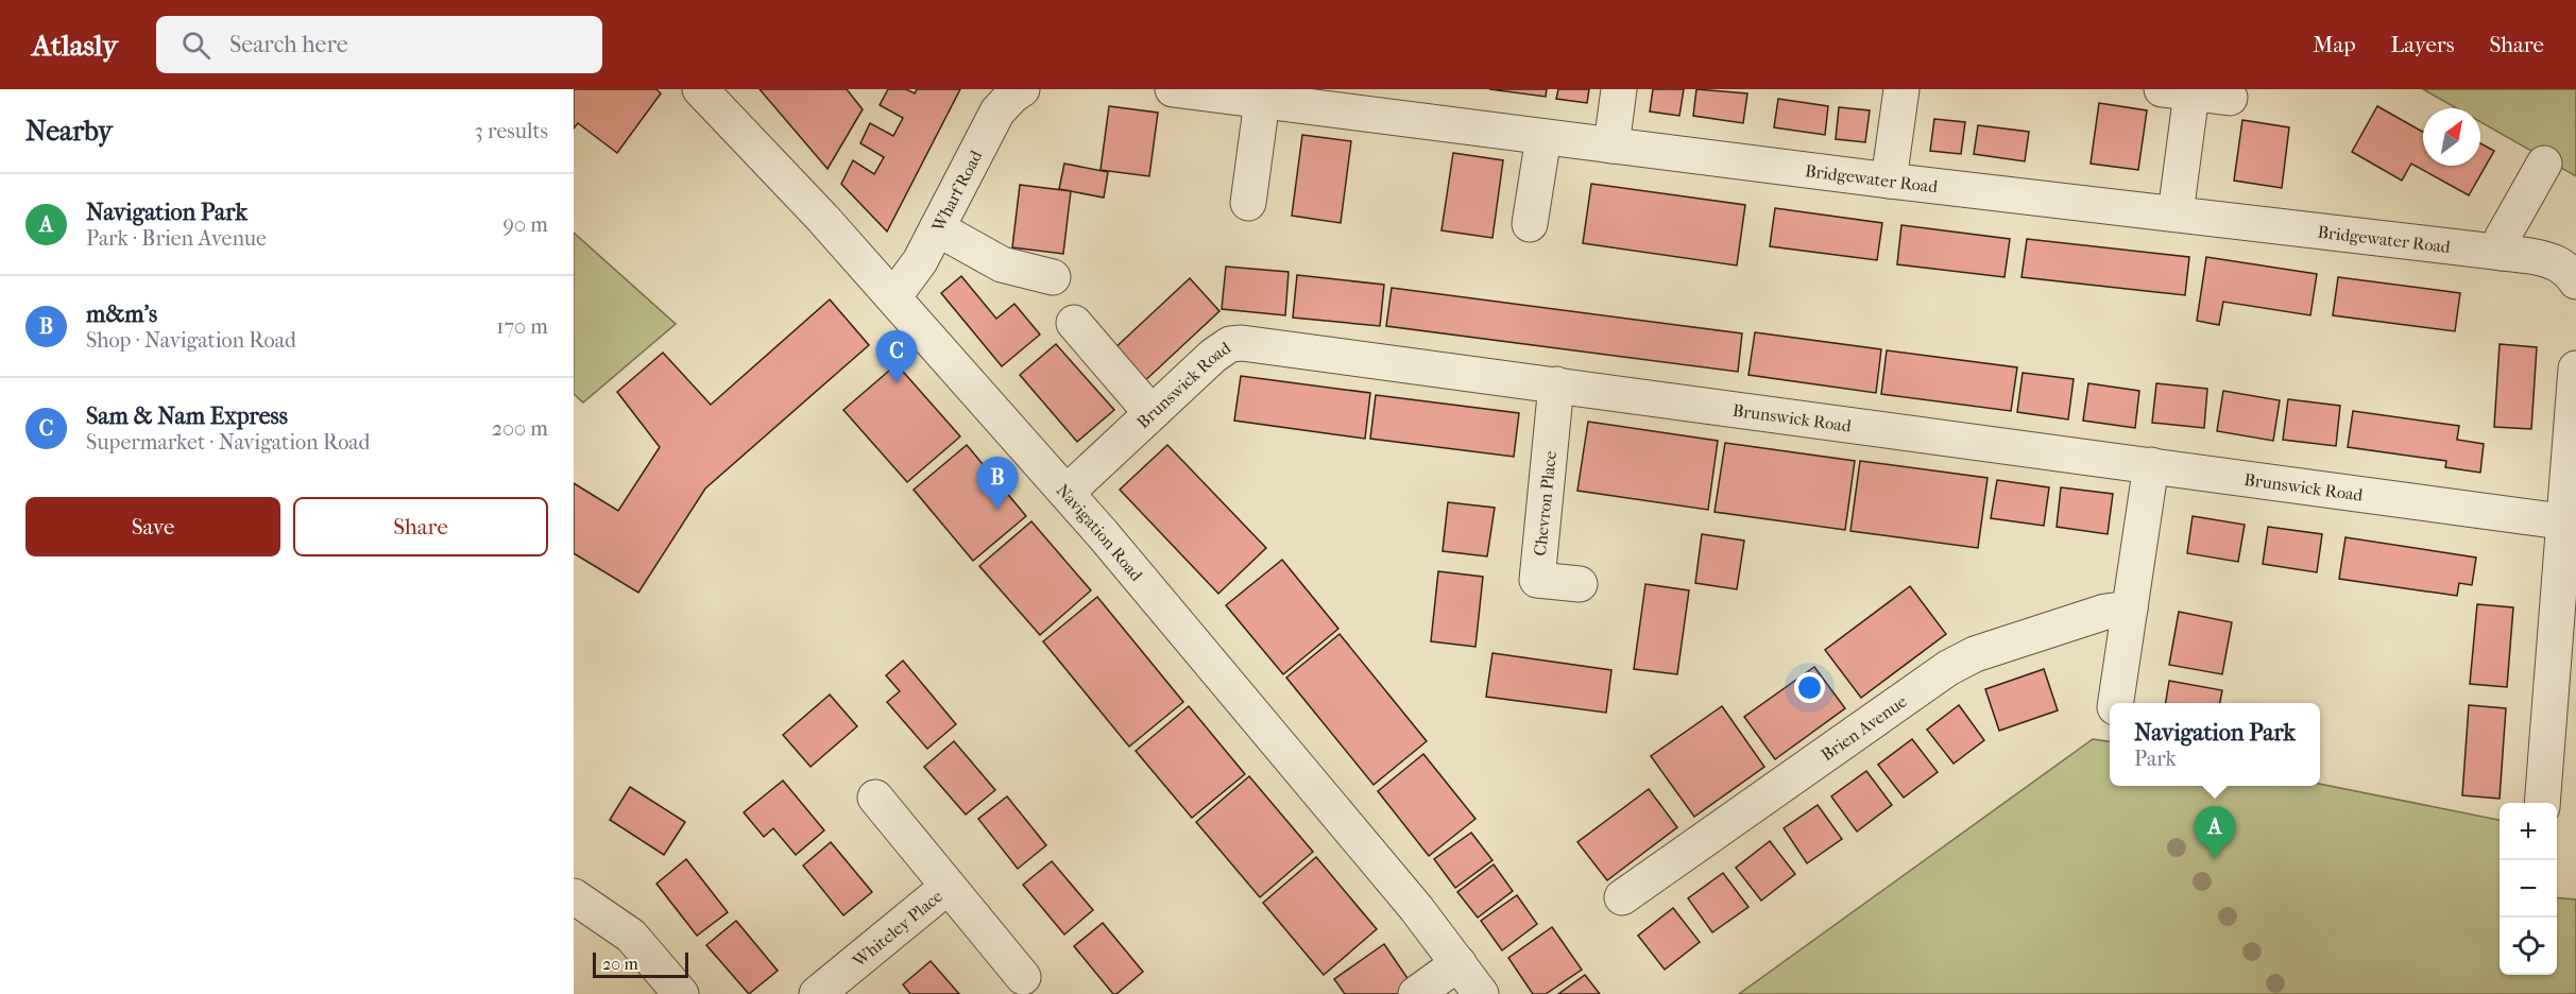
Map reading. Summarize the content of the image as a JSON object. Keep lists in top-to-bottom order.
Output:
{
  "streets": {
    "street": [
      "Bridgewater Road",
      "Wharf Road",
      "Brunswick Road",
      "Chevron Place",
      "Navigation Road",
      "Brien Avenue",
      "Whiteley Place"
    ]
  },
  "crossings": [
    ["Wharf Road", "Navigation Road"],
    ["Brunswick Road", "Chevron Place"],
    ["Brunswick Road", "Navigation Road"]
  ],
  "scale_bar": "20 m",
  "north": "top right",
  "page": {
    "header": "Atlasly",
    "search": "Search here",
    "nav": ["Map", "Layers", "Share"],
    "heading": ["Nearby", "3 results"],
    "list": [
      {
        "mark": "A",
        "name": "Navigation Park",
        "note": "Park · Brien Avenue",
        "value": "90 m"
      },
      {
        "mark": "B",
        "name": "m&m’s",
        "note": "Shop · Navigation Road",
        "value": "170 m"
      },
      {
        "mark": "C",
        "name": "Sam & Nam Express",
        "note": "Supermarket · Navigation Road",
        "value": "200 m"
      }
    ],
    "pins": ["C", "B", "A"],
    "buttons": ["Save", "Share"],
    "popup": ["Navigation Park", "Park"],
    "map_buttons": ["+", "−"],
    "scale": "20 m"
  }
}
